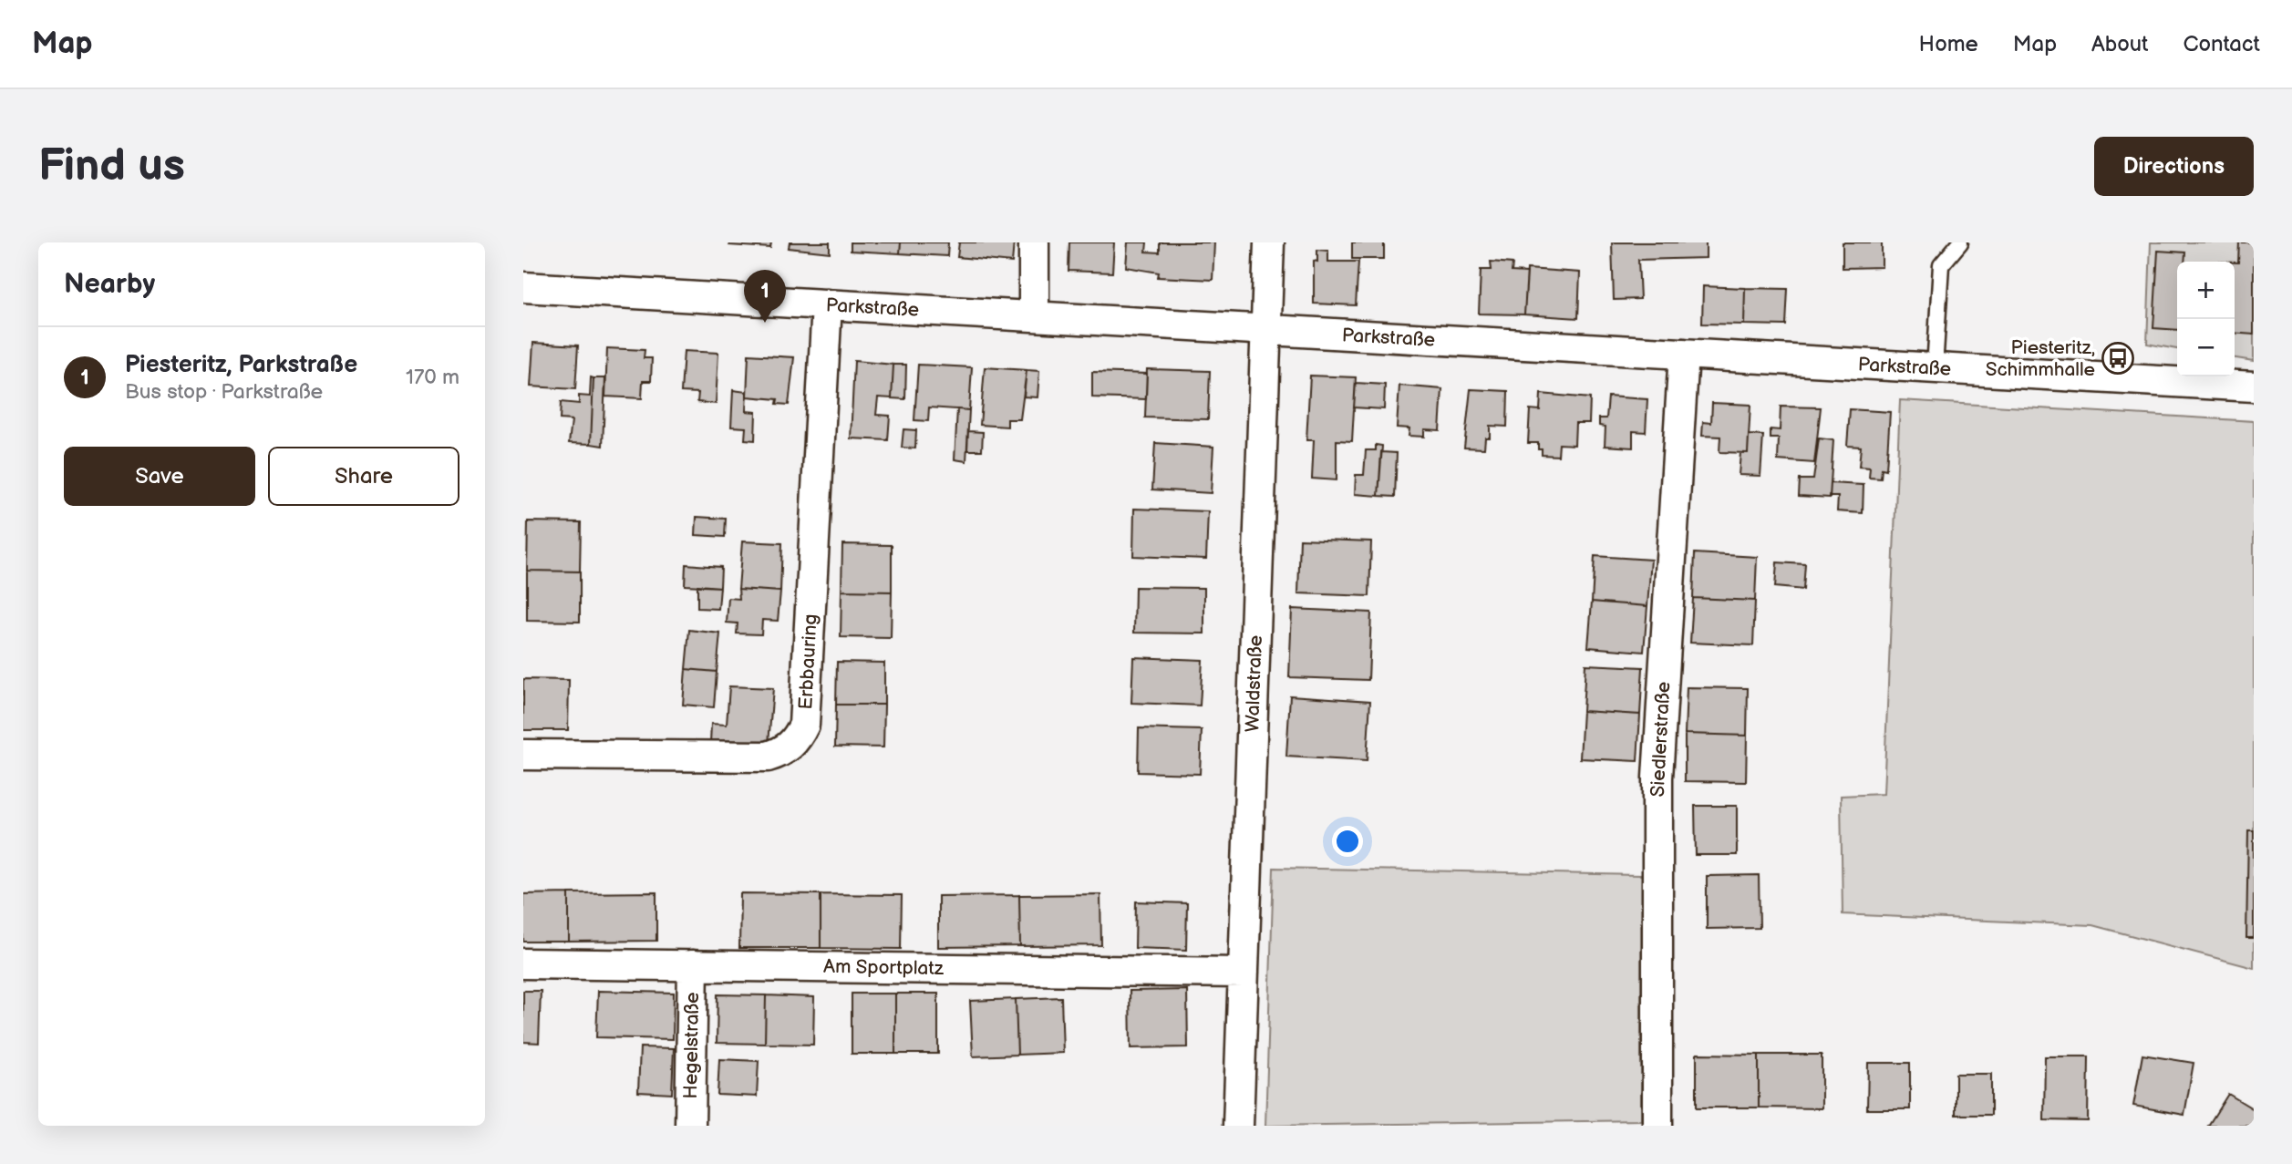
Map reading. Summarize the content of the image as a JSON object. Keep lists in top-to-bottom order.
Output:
{
  "streets": {
    "street": [
      "Parkstraße",
      "Erbbauring",
      "Waldstraße",
      "Siedlerstraße",
      "Am Sportplatz",
      "Hegelstraße"
    ]
  },
  "crossings": [
    ["Parkstraße", "Erbbauring"],
    ["Parkstraße", "Waldstraße"],
    ["Parkstraße", "Siedlerstraße"],
    ["Waldstraße", "Am Sportplatz"],
    ["Am Sportplatz", "Hegelstraße"]
  ],
  "places": {
    "bus stop": ["Piesteritz, Schimmhalle"]
  },
  "page": {
    "header": "Map",
    "nav": [
      "Home",
      "Map",
      "About",
      "Contact"
    ],
    "buttons": [
      "Directions",
      ["Save", "Share"]
    ],
    "title": "Find us",
    "heading": "Nearby",
    "map_buttons": ["+", "−"],
    "pins": "1",
    "list": [
      {
        "mark": "1",
        "name": "Piesteritz, Parkstraße",
        "note": "Bus stop · Parkstraße",
        "value": "170 m"
      }
    ]
  }
}
